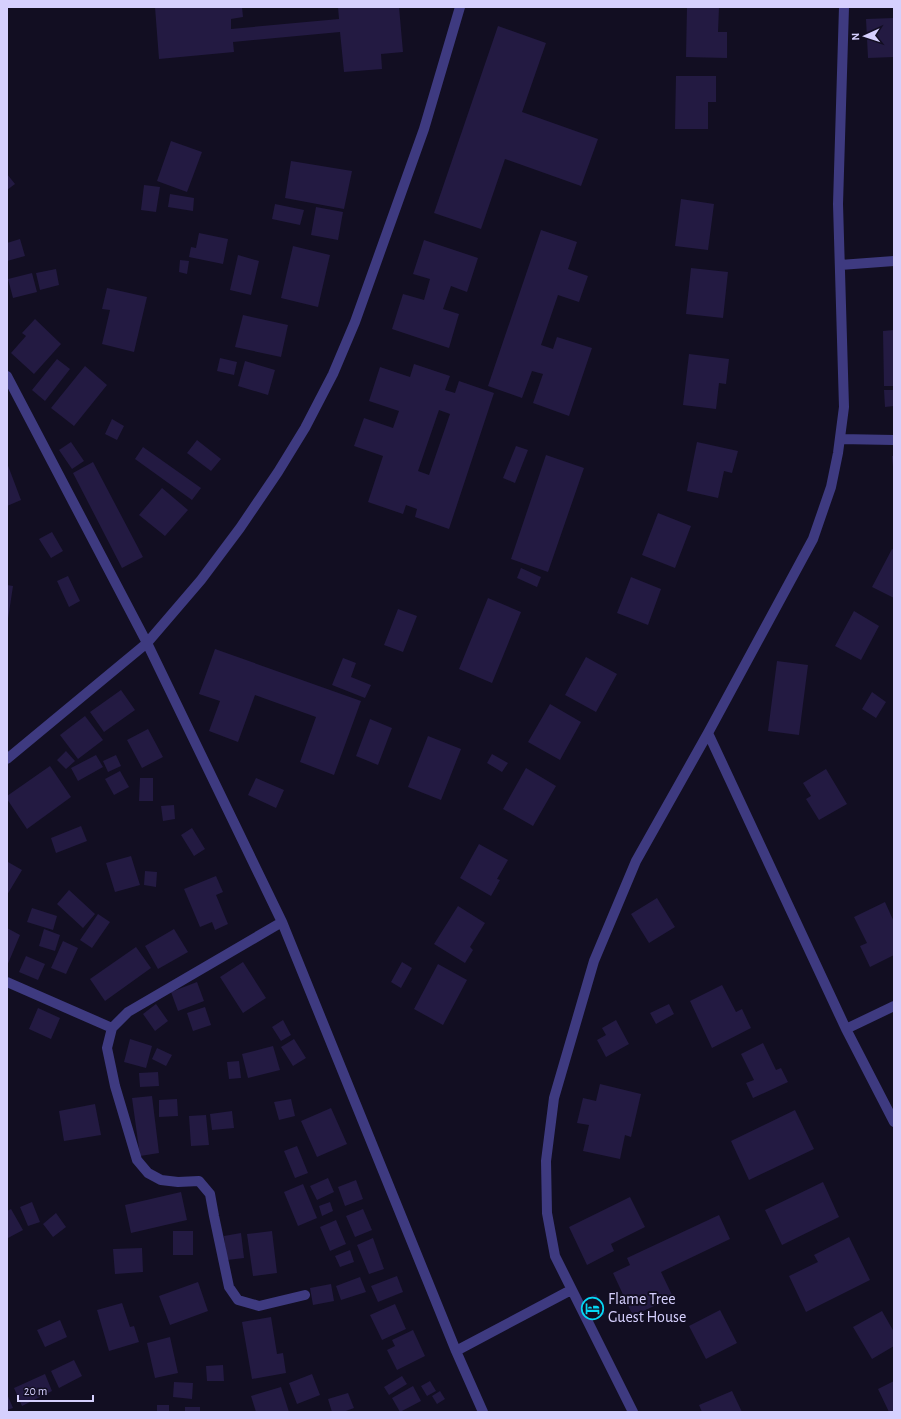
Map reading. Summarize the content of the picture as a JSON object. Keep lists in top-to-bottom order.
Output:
{
  "places": {
    "hotel": ["Flame Tree Guest House"]
  },
  "scale_bar": "20 m",
  "north": "left"
}
